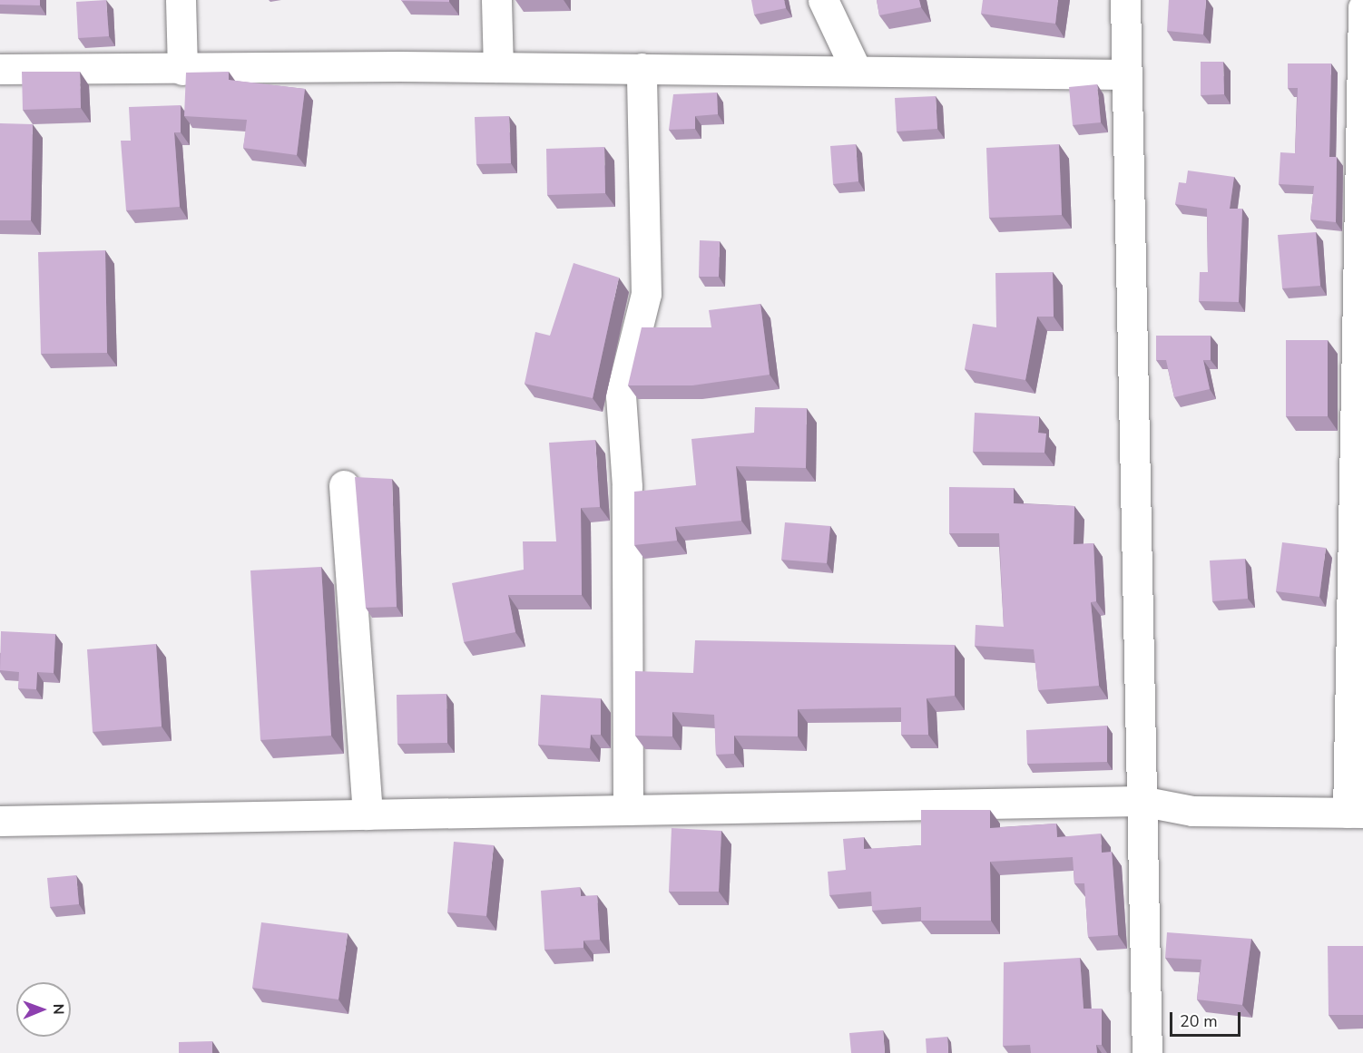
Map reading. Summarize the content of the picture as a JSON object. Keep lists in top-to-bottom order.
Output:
{
  "scale_bar": "20 m",
  "north": "right"
}
